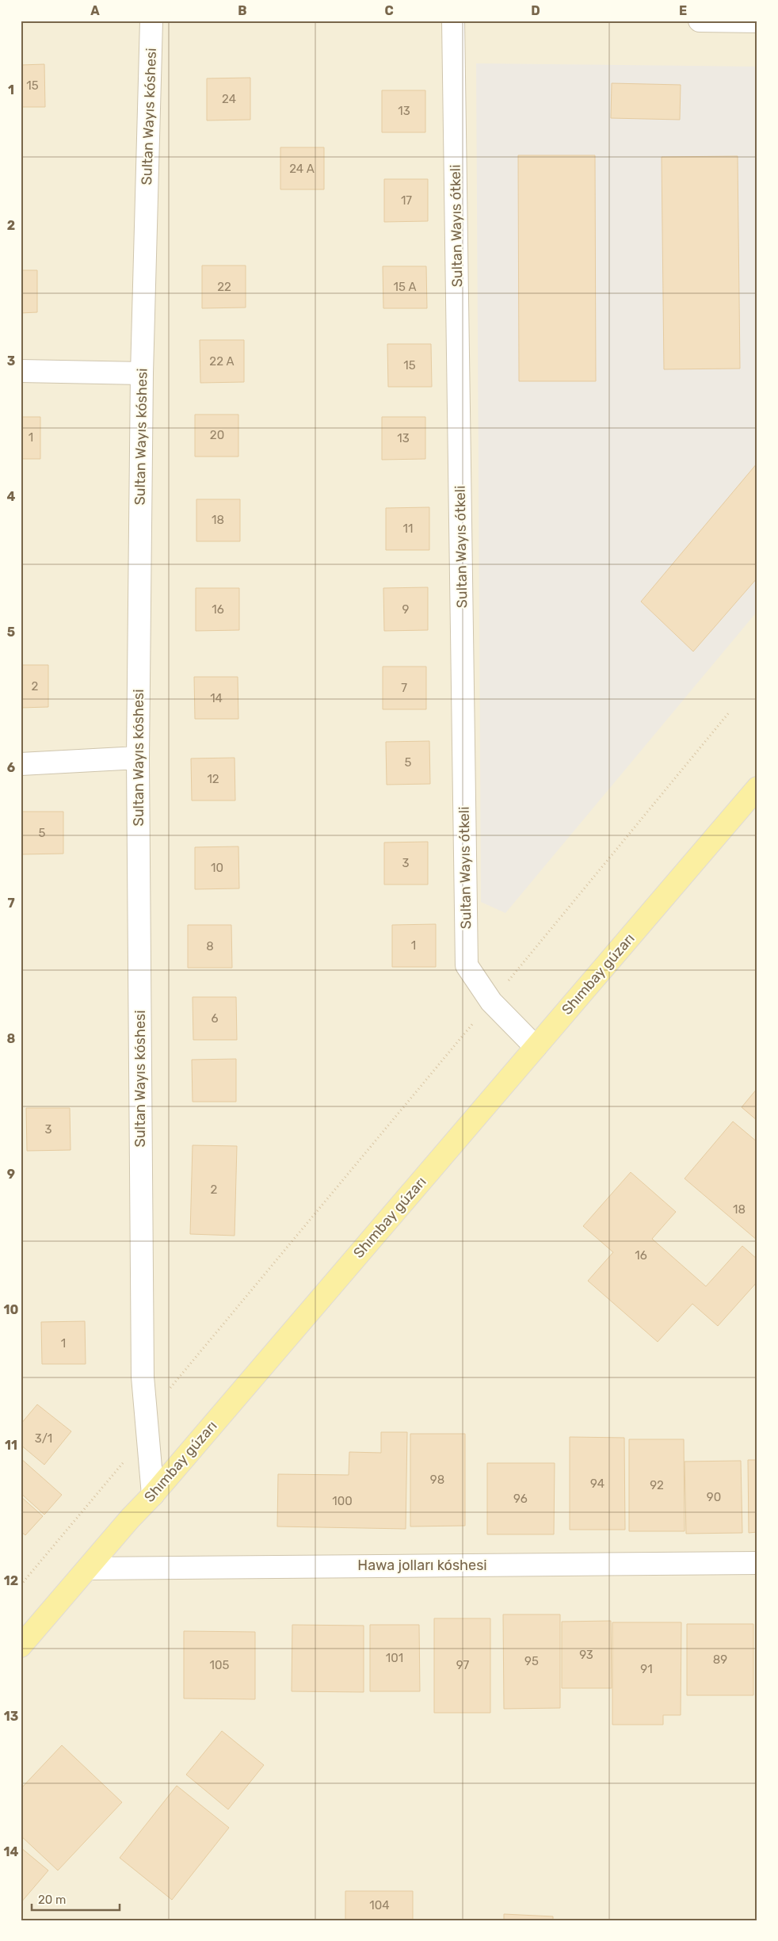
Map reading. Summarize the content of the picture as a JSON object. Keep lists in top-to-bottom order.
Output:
{
  "streets": {
    "main road": ["Shımbay gúzarı"],
    "street": ["Sultan Wayıs kóshesi", "Sultan Wayıs ótkeli", "Hawa jolları kóshesi"]
  },
  "crossings": [
    ["Sultan Wayıs kóshesi", "Shımbay gúzarı"],
    ["Sultan Wayıs ótkeli", "Shımbay gúzarı"],
    ["Shımbay gúzarı", "Hawa jolları kóshesi"]
  ],
  "house_numbers": [
    "15",
    "24",
    "13",
    "24 А",
    "17",
    "22",
    "15 А",
    "22 А",
    "15",
    "20",
    "1",
    "13",
    "18",
    "11",
    "16",
    "9",
    "2",
    "7",
    "14",
    "5",
    "12",
    "5",
    "3",
    "10",
    "1",
    "8",
    "6",
    "3",
    "2",
    "18",
    "16",
    "1",
    "3/1",
    "98",
    "94",
    "92",
    "90",
    "96",
    "100",
    "93",
    "101",
    "89",
    "95",
    "105",
    "97",
    "91",
    "104"
  ],
  "scale_bar": "20 m",
  "grid": {
    "columns": [
      "A",
      "B",
      "C",
      "D",
      "E"
    ],
    "rows": [
      "1",
      "2",
      "3",
      "4",
      "5",
      "6",
      "7",
      "8",
      "9",
      "10",
      "11",
      "12",
      "13",
      "14"
    ]
  }
}
